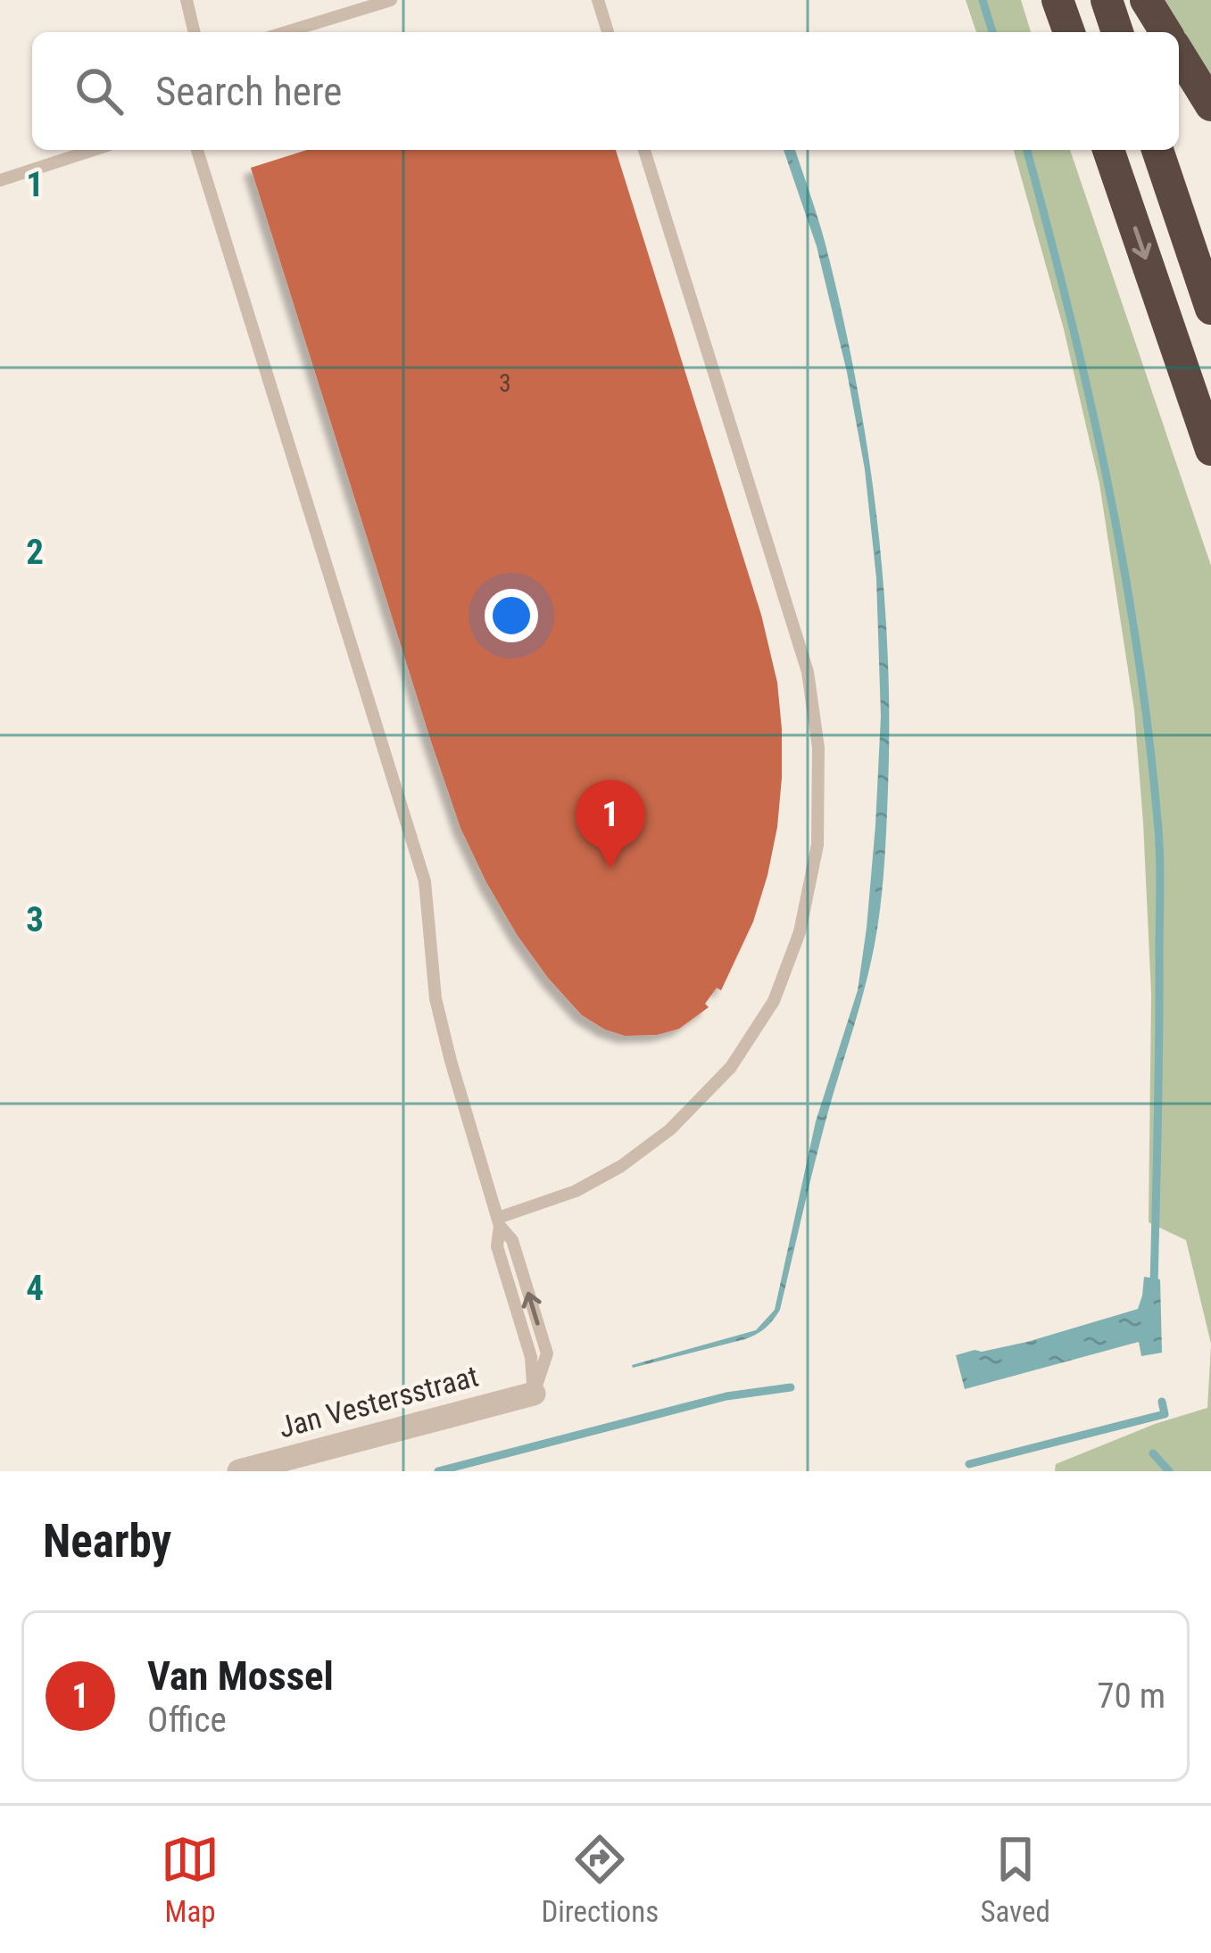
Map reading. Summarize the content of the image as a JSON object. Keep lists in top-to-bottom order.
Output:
{
  "streets": {
    "street": ["Jan Vestersstraat"]
  },
  "house_numbers": ["3"],
  "page": {
    "search": "Search here",
    "pins": "1",
    "heading": "Nearby",
    "list": [
      {
        "mark": "1",
        "name": "Van Mossel",
        "note": "Office",
        "value": "70 m"
      }
    ],
    "nav": ["Map", "Directions", "Saved"]
  },
  "grid": {
    "rows": [
      "1",
      "2",
      "3",
      "4"
    ]
  }
}
